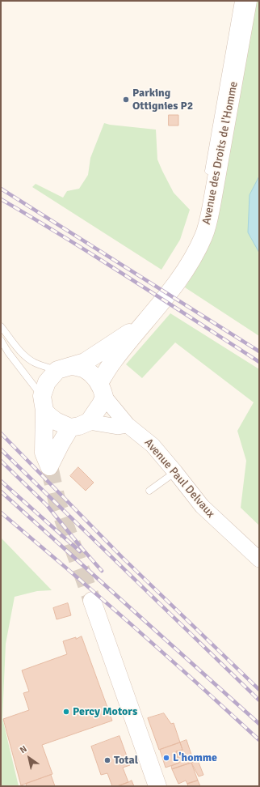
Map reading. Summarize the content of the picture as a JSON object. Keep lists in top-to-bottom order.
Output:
{
  "streets": {
    "main road": ["Avenue des Droits de l'Homme"],
    "street": ["Avenue Paul Delvaux"]
  },
  "crossings": [
    ["Avenue des Droits de l'Homme", "Avenue Paul Delvaux"]
  ],
  "places": [
    "Parking Ottignies P2",
    "Percy Motors",
    "L'homme",
    "Total"
  ],
  "north": "top left"
}
